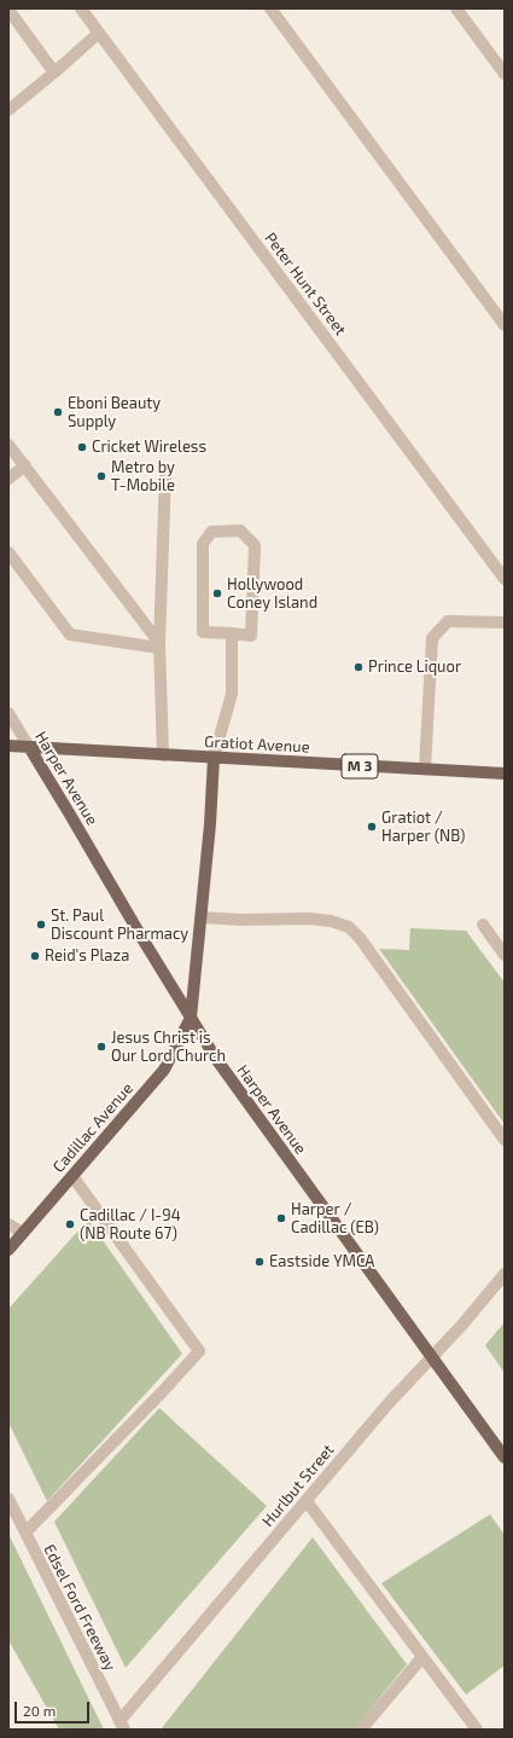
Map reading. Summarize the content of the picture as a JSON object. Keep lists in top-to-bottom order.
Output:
{
  "streets": {
    "main road": [
      "Gratiot Avenue",
      "M 3",
      "Harper Avenue",
      "Cadillac Avenue"
    ],
    "street": ["Peter Hunt Street", "Hurlbut Street", "Edsel Ford Freeway"]
  },
  "crossings": [
    ["Gratiot Avenue", "Harper Avenue"],
    ["Gratiot Avenue", "Cadillac Avenue"],
    ["Harper Avenue", "Cadillac Avenue"],
    ["Harper Avenue", "Hurlbut Street"],
    ["Hurlbut Street", "Edsel Ford Freeway"]
  ],
  "places": [
    "Eboni Beauty Supply",
    "Cricket Wireless",
    "Metro by T-Mobile",
    "Hollywood Coney Island",
    "Prince Liquor",
    "Gratiot / Harper (NB)",
    "St. Paul Discount Pharmacy",
    "Reid's Plaza",
    "Jesus Christ is Our Lord Church",
    "Harper / Cadillac (EB)",
    "Cadillac / I-94 (NB Route 67)",
    "Eastside YMCA"
  ],
  "scale_bar": "20 m"
}
